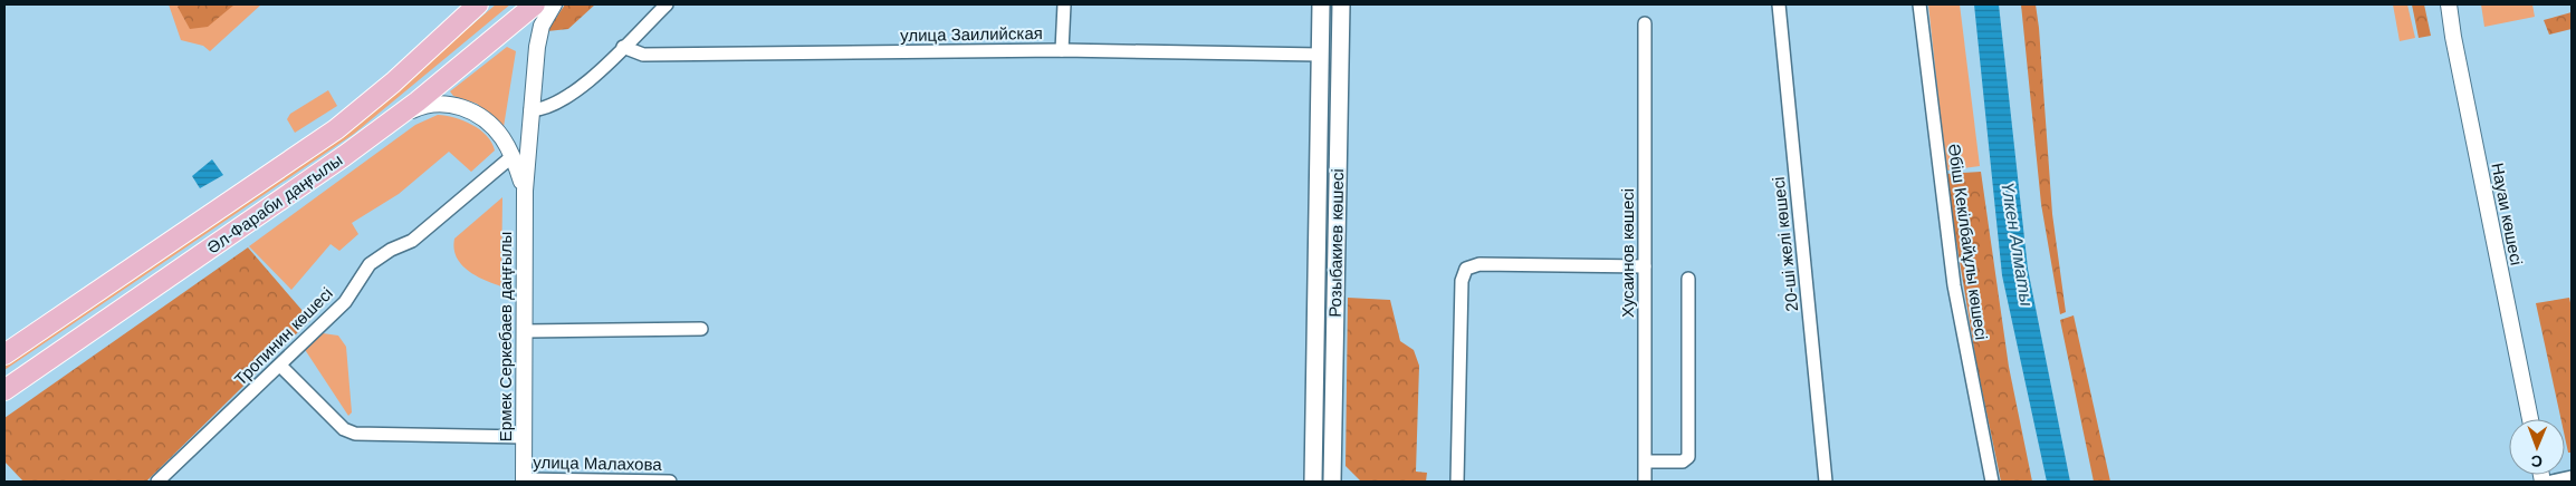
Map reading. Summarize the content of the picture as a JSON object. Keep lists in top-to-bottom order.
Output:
{
  "streets": {
    "main road": ["Әл-Фараби даңғылы", "Розыбакиев көшесі"],
    "street": [
      "улица Заилийская",
      "Науаи көшесі",
      "Әбіш Кекілбайұлы көшесі",
      "20-ші желі көшесі",
      "Хусаинов көшесі",
      "Тропинин көшесі",
      "Ермек Серкебаев даңғылы",
      "улица Малахова"
    ]
  },
  "crossings": [
    ["улица Заилийская", "Розыбакиев көшесі"],
    ["Ермек Серкебаев даңғылы", "улица Малахова"]
  ],
  "water": ["Үлкен Алматы"],
  "north": "bottom"
}
